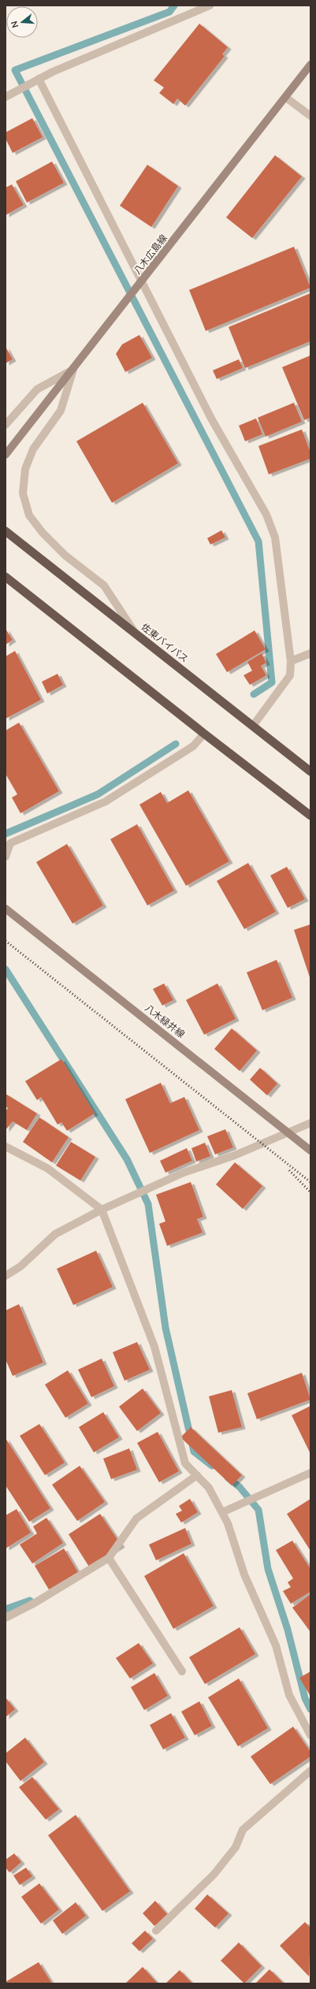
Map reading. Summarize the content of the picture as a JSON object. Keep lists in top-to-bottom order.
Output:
{
  "streets": {
    "highway": ["佐東バイパス"],
    "main road": ["八木広島線", "八木緑井線"]
  },
  "north": "left"
}
